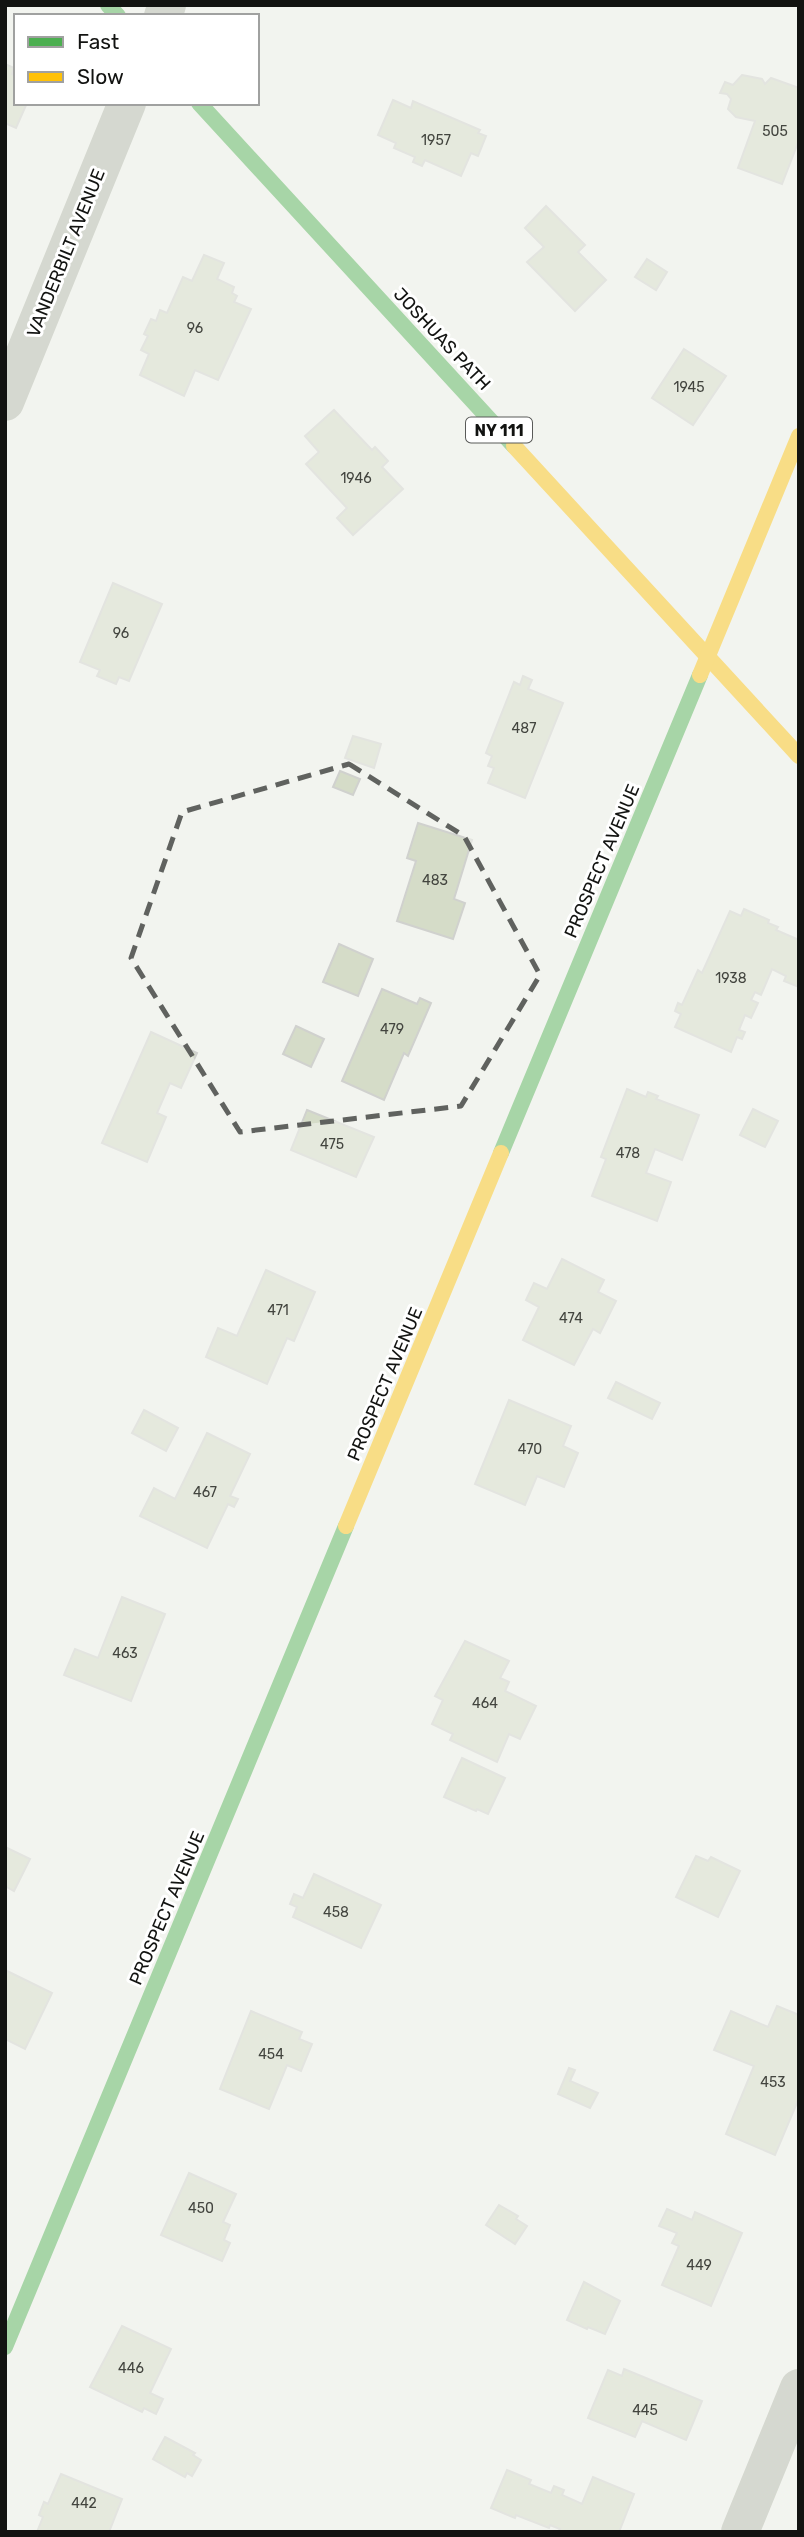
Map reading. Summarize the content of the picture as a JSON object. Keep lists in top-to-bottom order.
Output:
{
  "streets": {
    "street": [
      "VANDERBILT AVENUE",
      "JOSHUAS PATH",
      "NY 111",
      "PROSPECT AVENUE"
    ]
  },
  "crossings": [
    ["JOSHUAS PATH", "PROSPECT AVENUE"]
  ],
  "house_numbers": [
    "505",
    "1957",
    "96",
    "1945",
    "1946",
    "96",
    "487",
    "483",
    "1938",
    "479",
    "475",
    "478",
    "471",
    "474",
    "470",
    "467",
    "463",
    "464",
    "458",
    "454",
    "453",
    "450",
    "449",
    "446",
    "445",
    "442"
  ],
  "legend": ["Fast", "Slow"]
}
